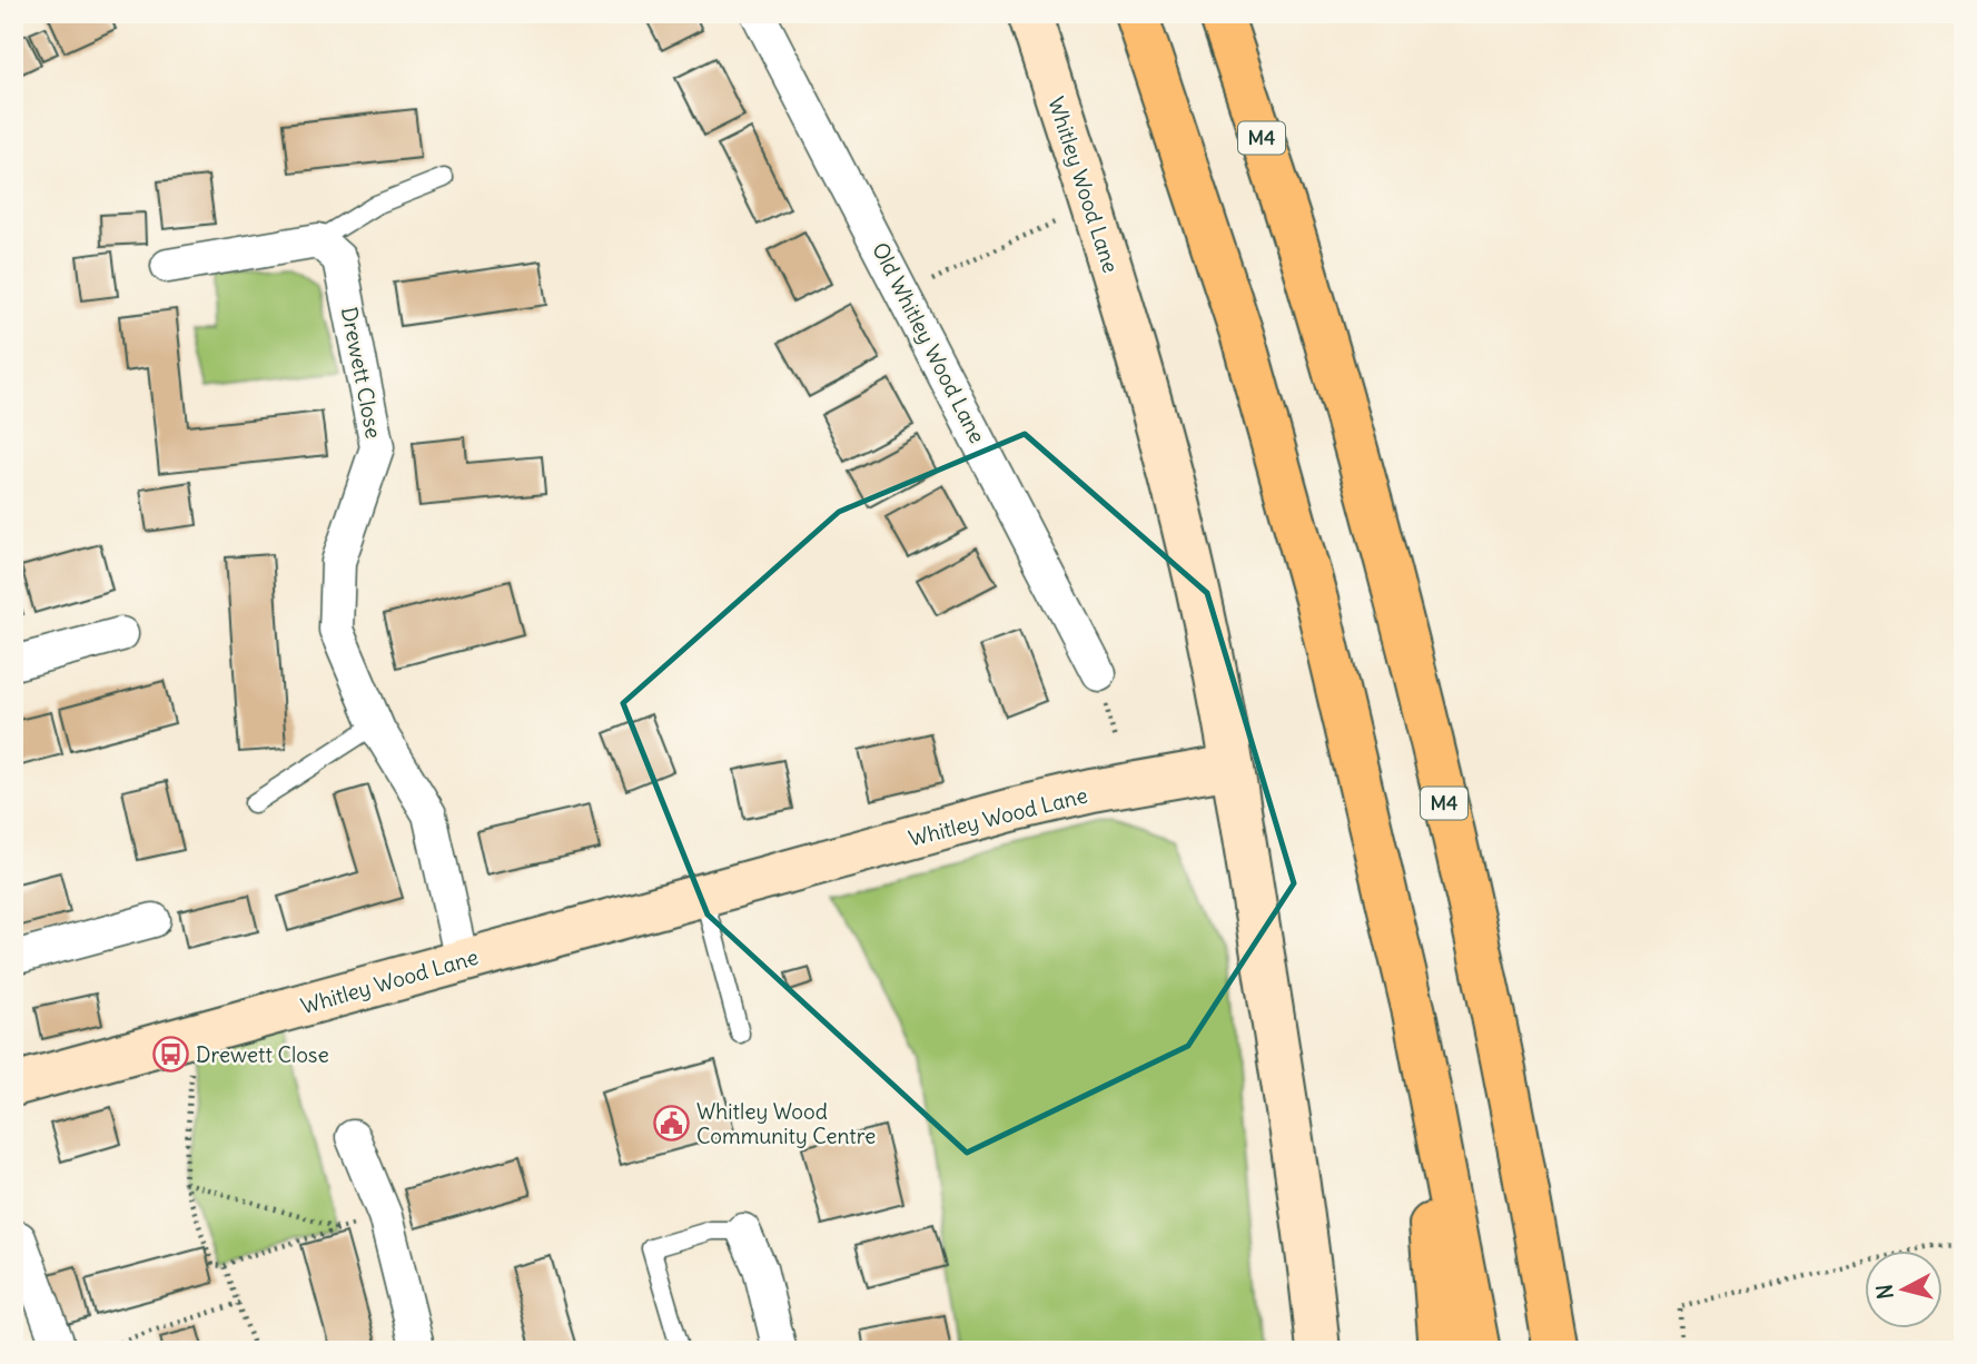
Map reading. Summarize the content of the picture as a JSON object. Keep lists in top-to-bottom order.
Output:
{
  "streets": {
    "highway": ["M4"],
    "main road": ["Whitley Wood Lane"],
    "street": ["Old Whitley Wood Lane", "Drewett Close"]
  },
  "crossings": [
    ["Whitley Wood Lane", "Drewett Close"]
  ],
  "places": {
    "bus stop": ["Drewett Close"],
    "public building": ["Whitley Wood Community Centre"]
  },
  "north": "left"
}
